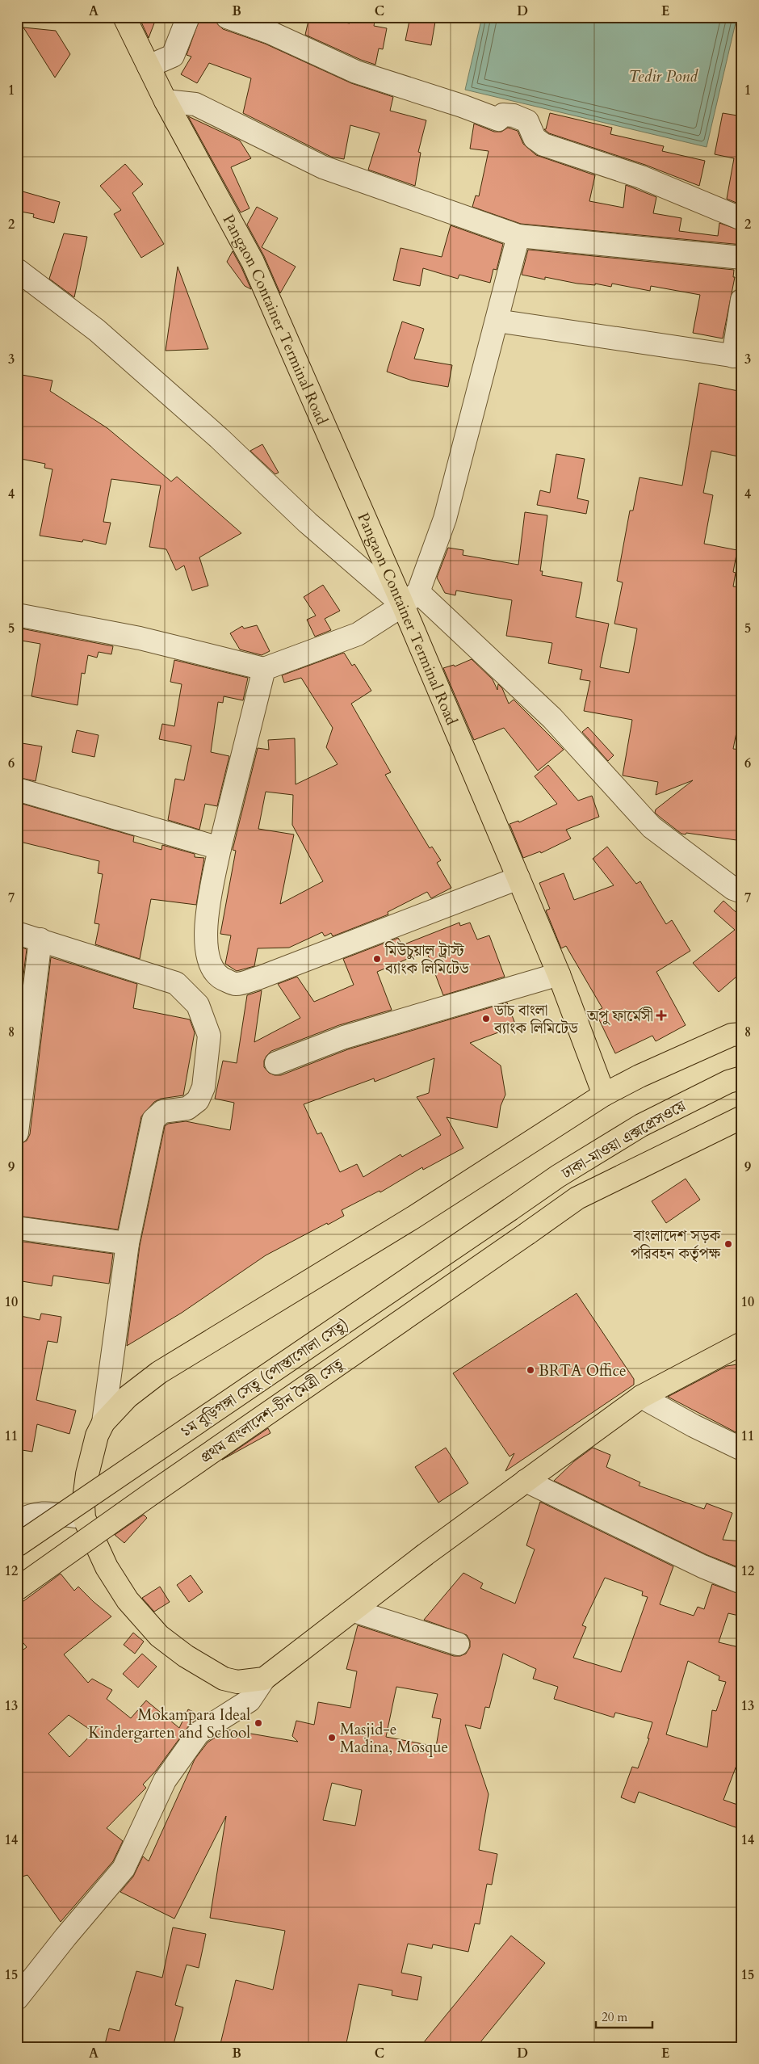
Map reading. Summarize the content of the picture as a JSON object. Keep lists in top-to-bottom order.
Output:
{
  "streets": {
    "main road": [
      "Pangaon Container Terminal Road",
      "ঢাকা-মাওয়া এক্সপ্রেসওয়ে",
      "১ম বুড়িগঙ্গা সেতু (পোস্তাগোলা সেতু)",
      "প্রথম বাংলাদেশ-চীন মৈত্রী সেতু"
    ]
  },
  "crossings": [
    ["ঢাকা-মাওয়া এক্সপ্রেসওয়ে", "১ম বুড়িগঙ্গা সেতু (পোস্তাগোলা সেতু)"],
    ["ঢাকা-মাওয়া এক্সপ্রেসওয়ে", "প্রথম বাংলাদেশ-চীন মৈত্রী সেতু"]
  ],
  "water": ["Tedir Pond"],
  "places": {
    "other": [
      "মিউচুয়াল ট্রাস্ট ব্যাংক লিমিটেড",
      "ডাচ বাংলা ব্যাংক লিমিটেড",
      "বাংলাদেশ সড়ক পরিবহন কর্তৃপক্ষ",
      "BRTA Office",
      "Mokampara Ideal Kindergarten and School",
      "Masjid-e Madina, Mosque"
    ],
    "health": ["অপু ফার্মেসী"]
  },
  "scale_bar": "20 m",
  "grid": {
    "columns": [
      "A",
      "B",
      "C",
      "D",
      "E"
    ],
    "rows": [
      "1",
      "2",
      "3",
      "4",
      "5",
      "6",
      "7",
      "8",
      "9",
      "10",
      "11",
      "12",
      "13",
      "14",
      "15"
    ]
  }
}
